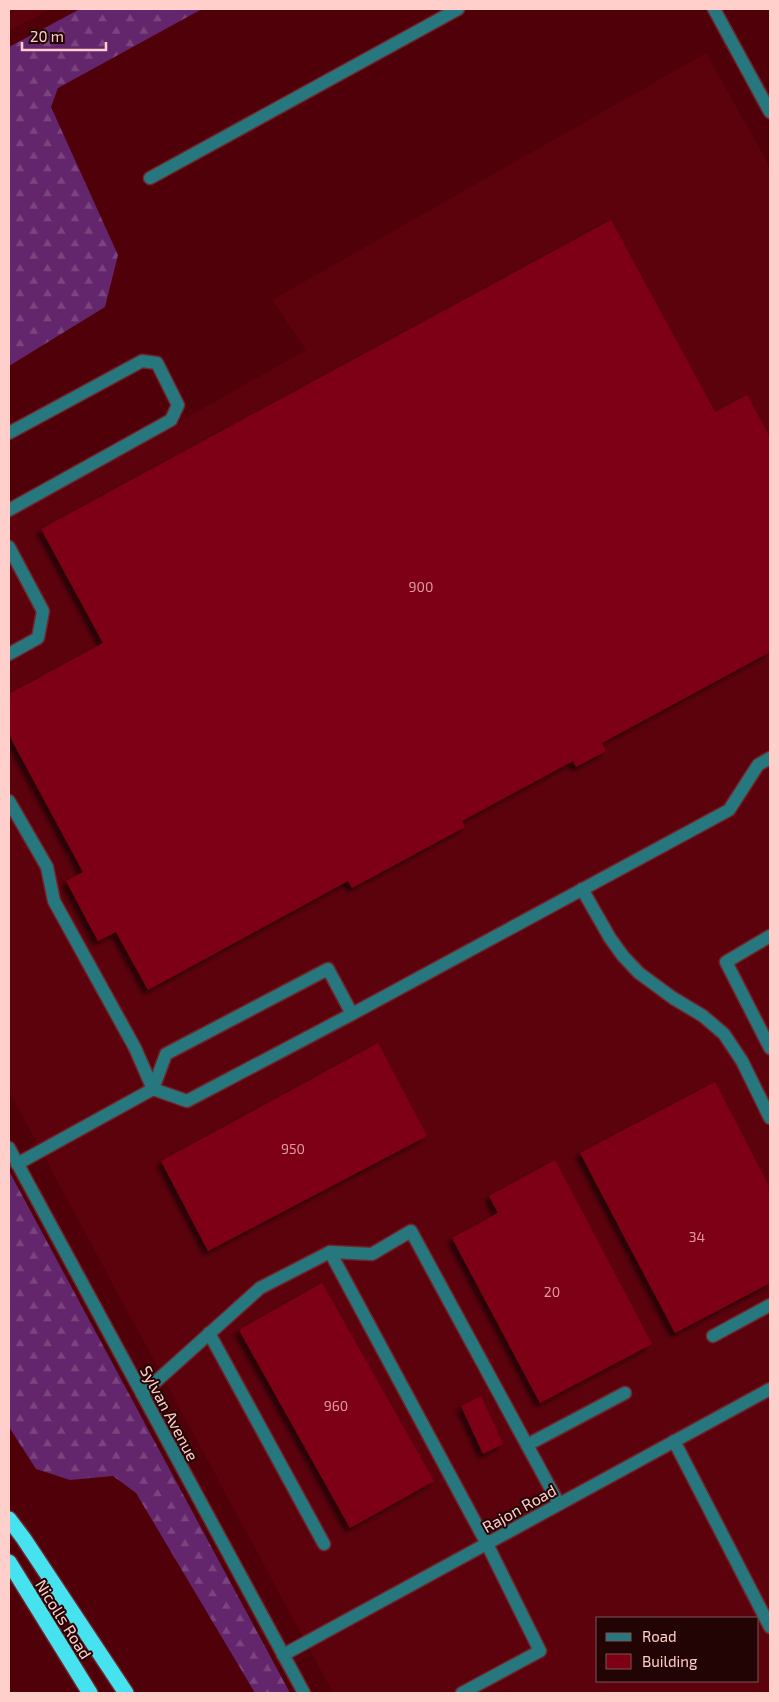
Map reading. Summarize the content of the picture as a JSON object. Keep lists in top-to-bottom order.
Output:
{
  "streets": {
    "highway": ["Nicolls Road"],
    "street": ["Sylvan Avenue", "Rajon Road"]
  },
  "crossings": [
    ["Sylvan Avenue", "Rajon Road"]
  ],
  "house_numbers": [
    "900",
    "950",
    "34",
    "20",
    "960"
  ],
  "legend": ["Road", "Building"],
  "scale_bar": "20 m"
}
